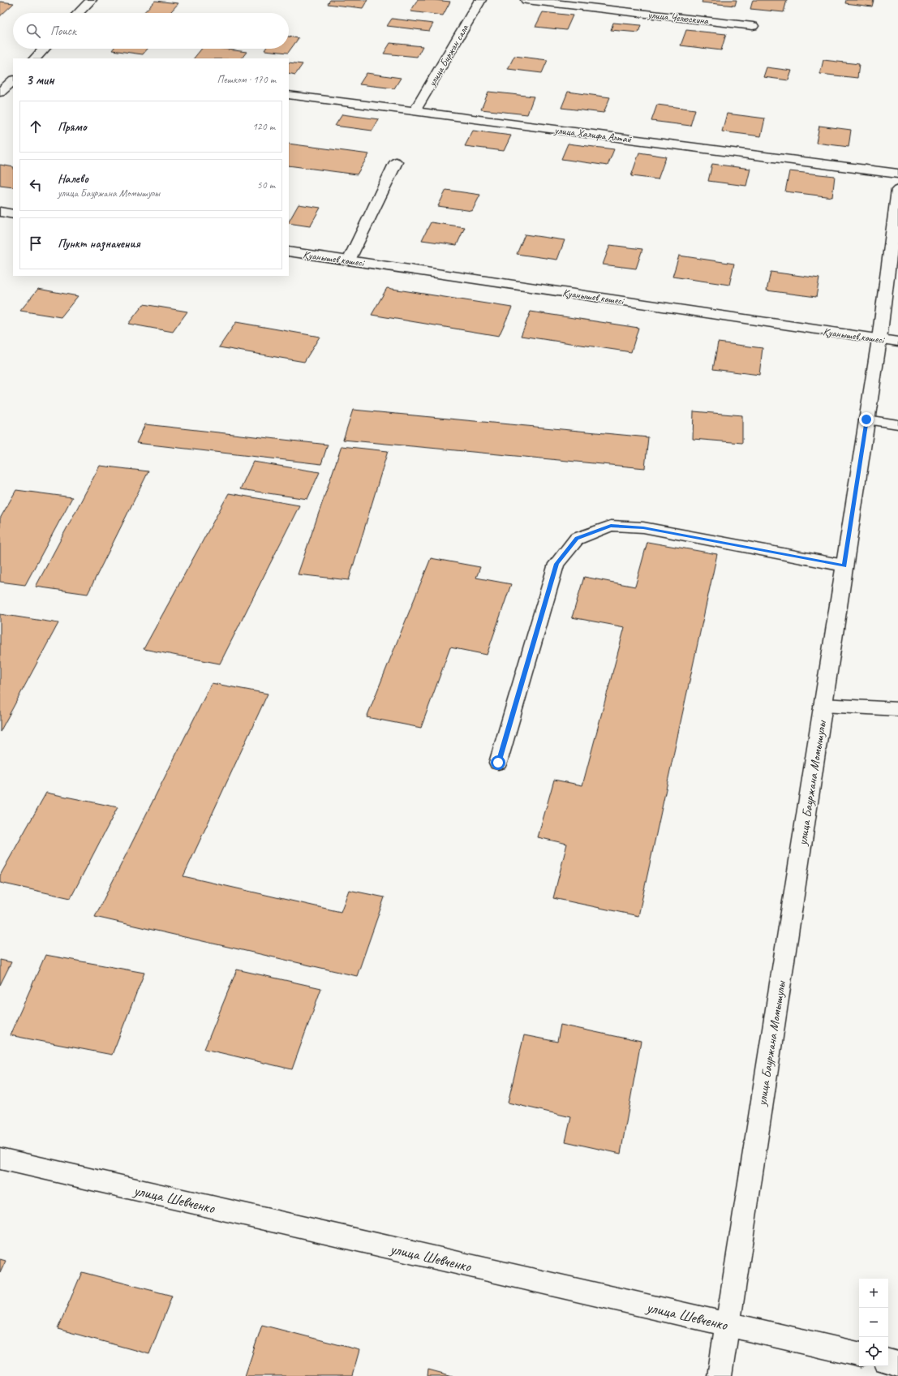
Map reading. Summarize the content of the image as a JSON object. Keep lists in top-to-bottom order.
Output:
{
  "streets": {
    "street": [
      "улица Челюскина",
      "улица Биржан сала",
      "улица Халифа Алтай",
      "Қуанышев көшесі",
      "улица Бауржана Момышулы",
      "улица Шевченко"
    ]
  },
  "crossings": [
    ["улица Биржан сала", "улица Халифа Алтай"],
    ["Қуанышев көшесі", "улица Бауржана Момышулы"],
    ["улица Бауржана Момышулы", "улица Шевченко"]
  ],
  "page": {
    "search": "Поиск",
    "heading": ["3 мин", "Пешком · 170 m"],
    "list": [
      ["Прямо", "120 m"],
      ["Налево", "улица Бауржана Момышулы", "50 m"],
      "Пункт назначения"
    ],
    "map_buttons": ["+", "−"]
  }
}
